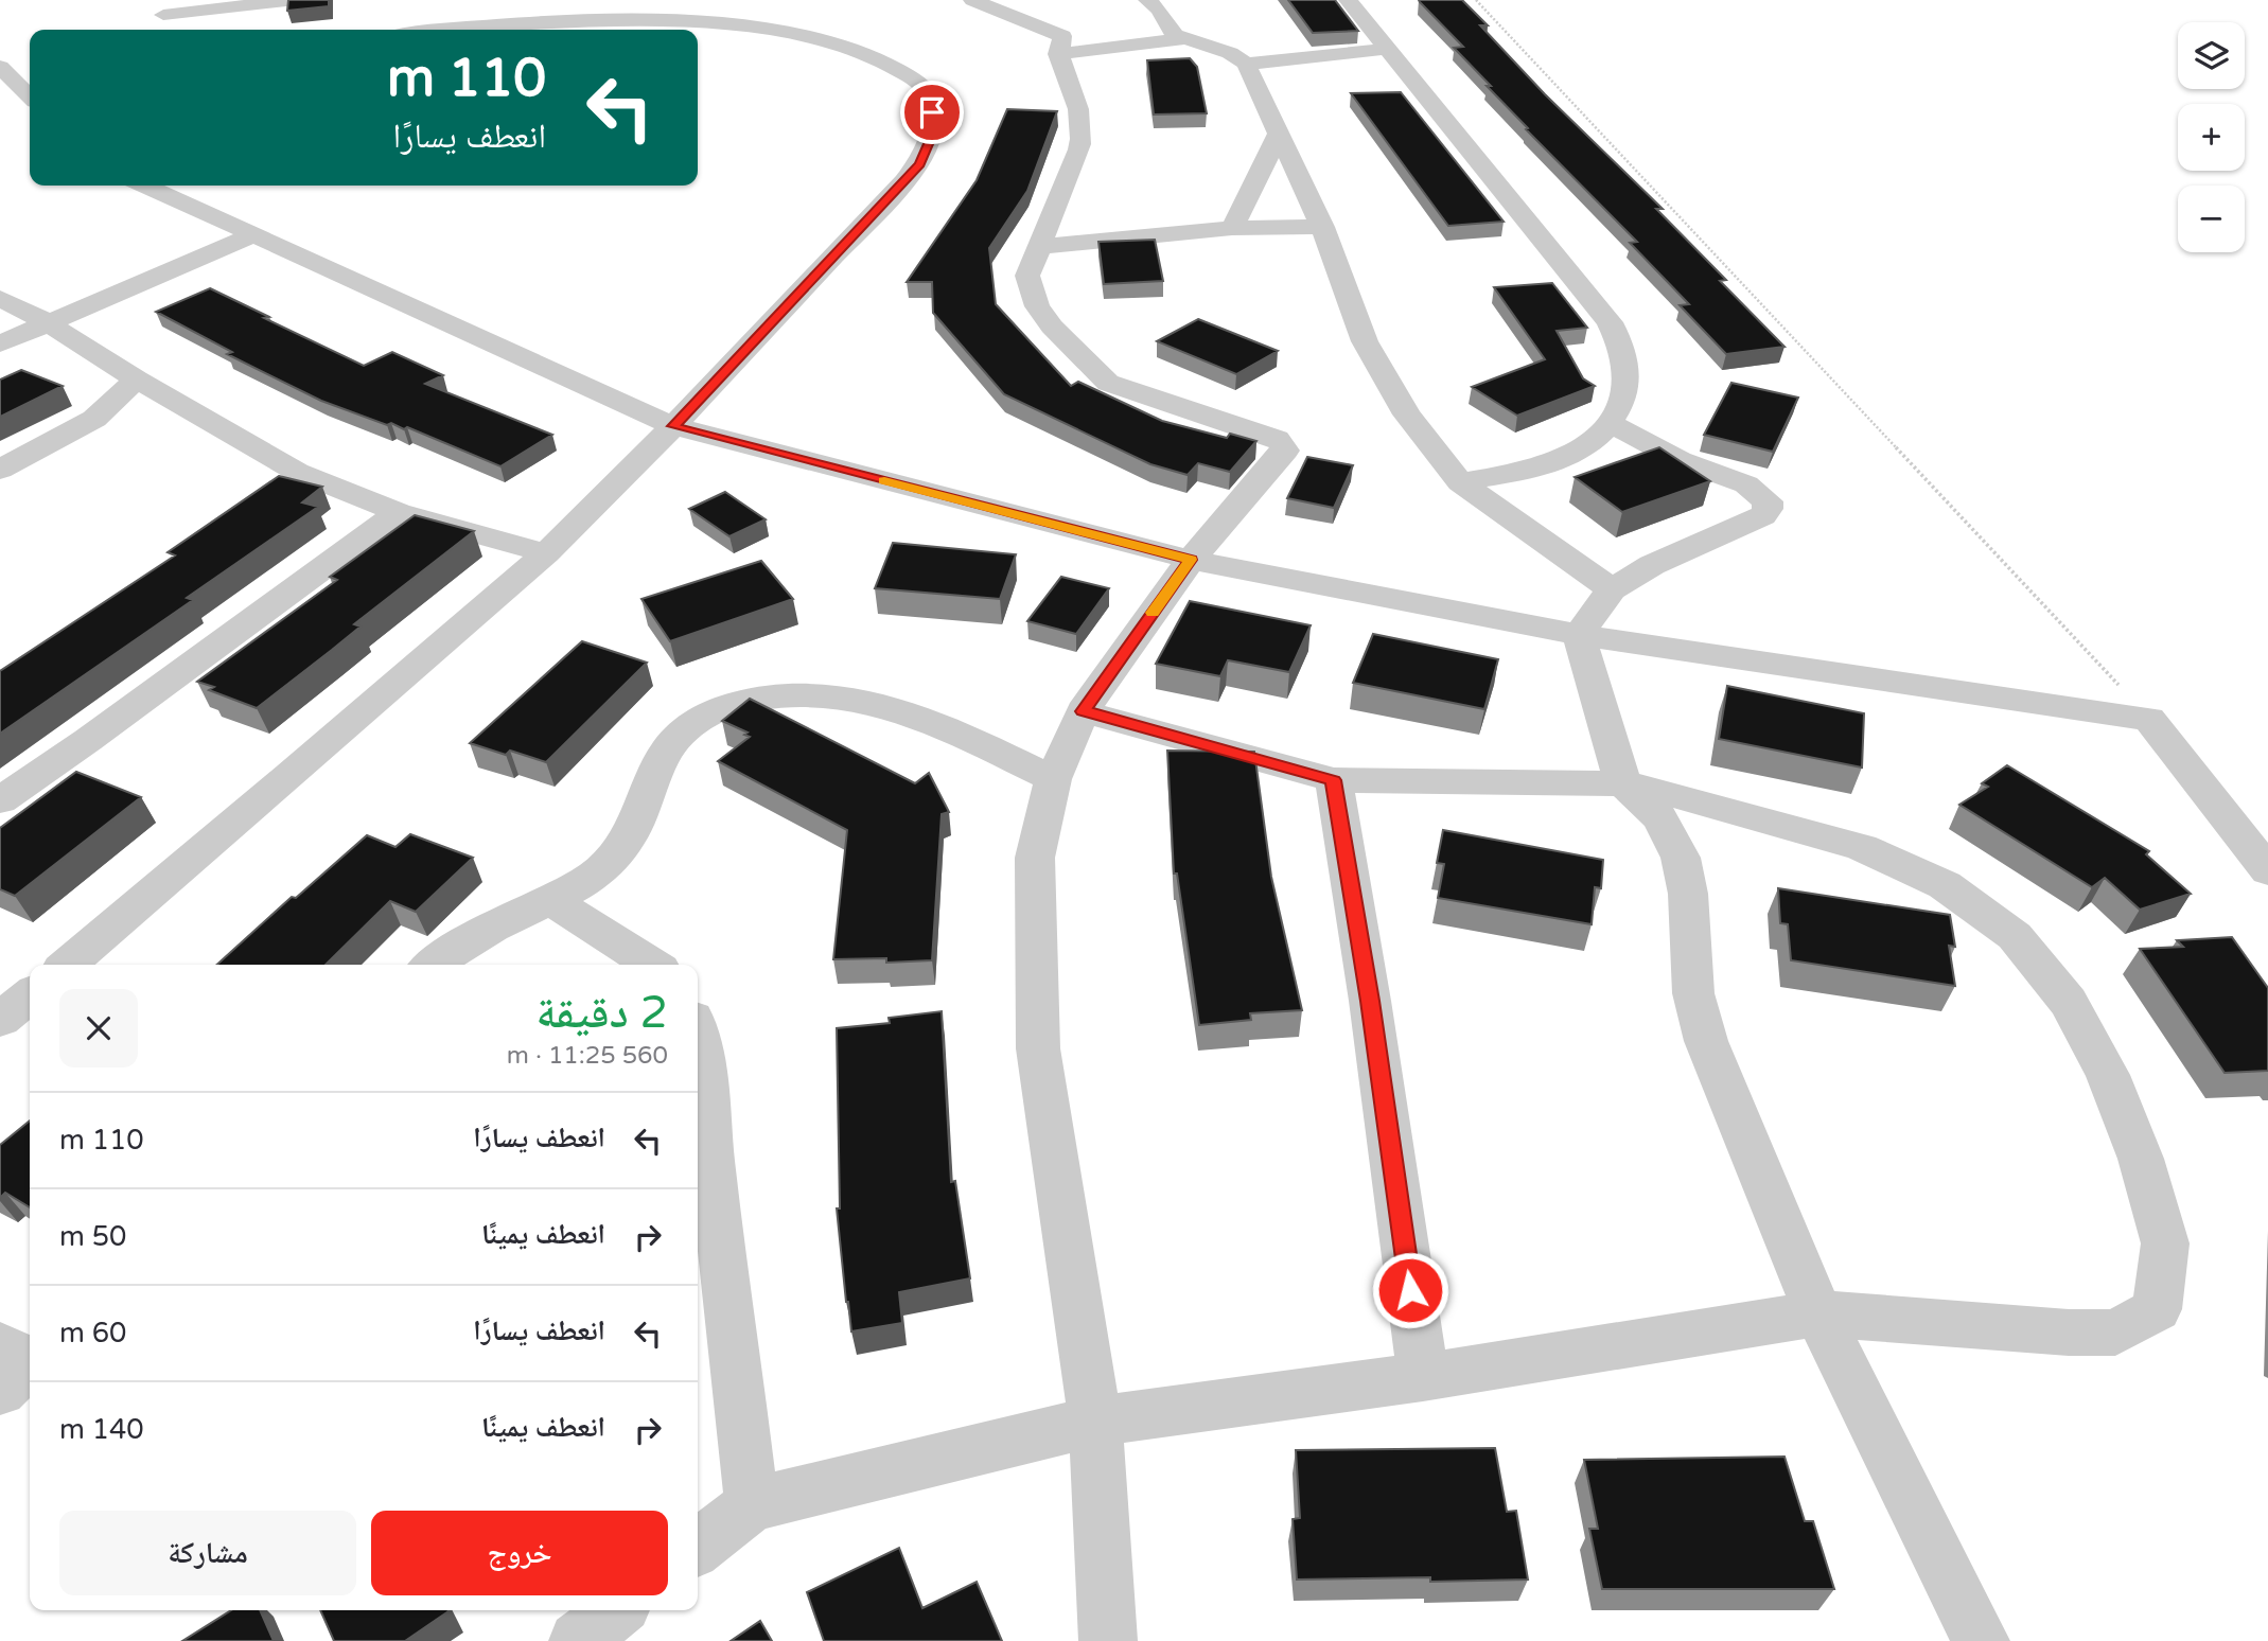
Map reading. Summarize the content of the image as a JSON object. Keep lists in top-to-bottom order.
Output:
{
  "page": {
    "map_buttons": ["+", "−"],
    "turn": ["110 m", "انعطف يسارًا"],
    "heading": ["2 دقيقة", "560 m · 11:25"],
    "list": [
      {
        "name": "انعطف يسارًا",
        "value": "110 m"
      },
      {
        "name": "انعطف يمينًا",
        "value": "50 m"
      },
      {
        "name": "انعطف يسارًا",
        "value": "60 m"
      },
      {
        "name": "انعطف يمينًا",
        "value": "140 m"
      }
    ],
    "buttons": ["خروج", "مشاركة"]
  }
}
